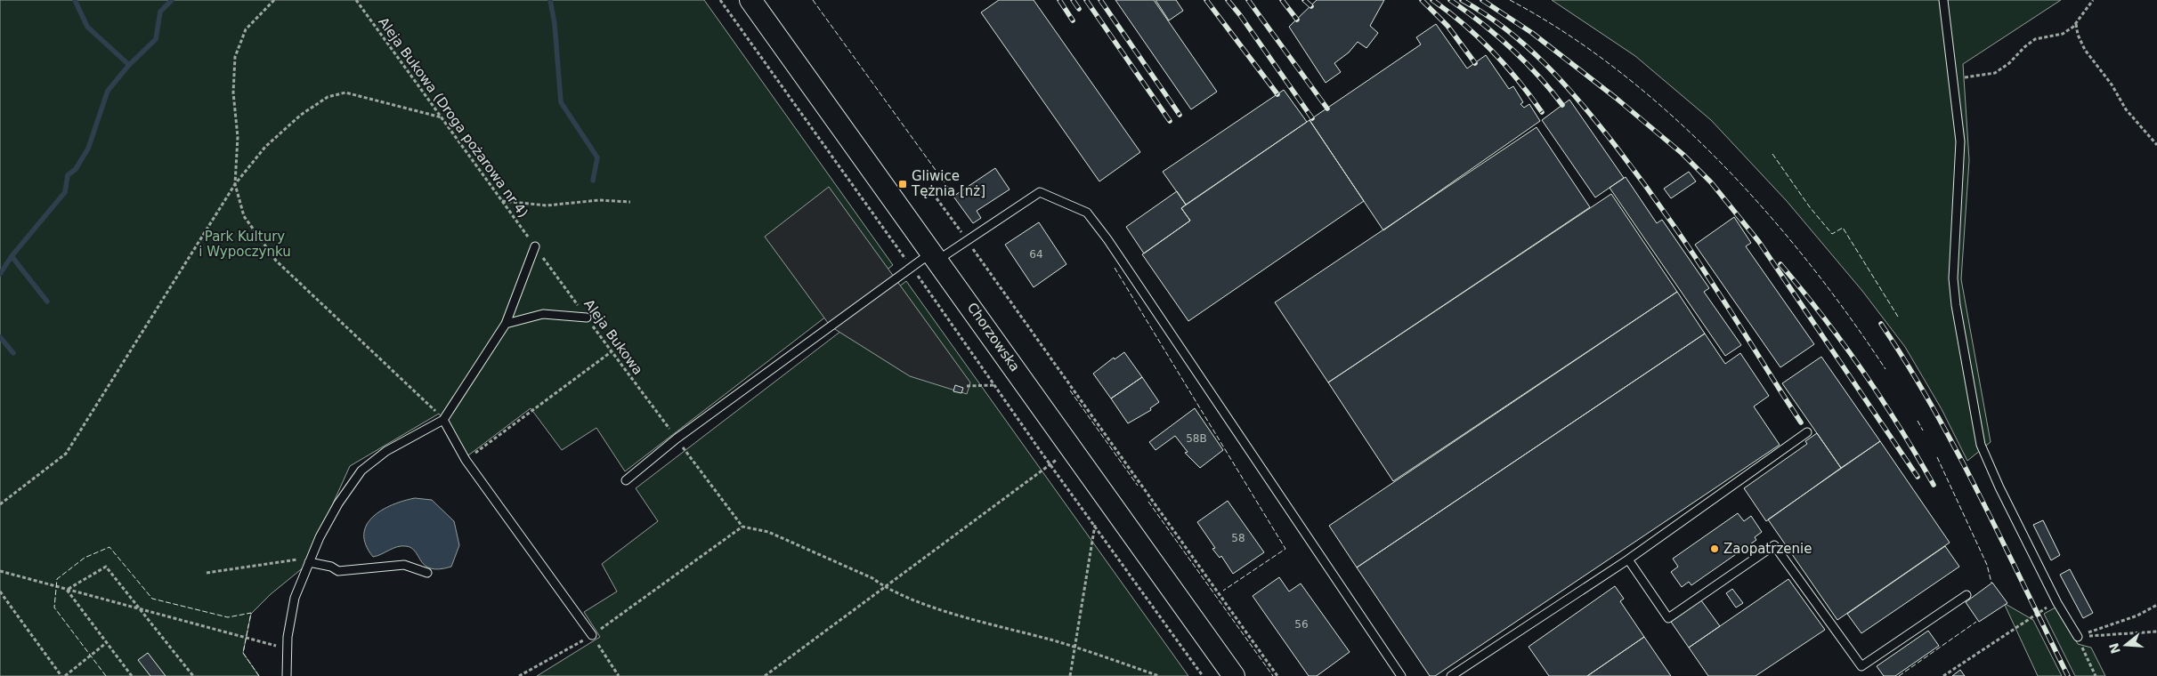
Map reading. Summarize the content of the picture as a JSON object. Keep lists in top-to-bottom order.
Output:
{
  "streets": {
    "main road": ["Chorzowska"],
    "path": ["Aleja Bukowa (Droga pożarowa nr 4)", "Aleja Bukowa"]
  },
  "crossings": [
    ["Aleja Bukowa (Droga pożarowa nr 4)", "Aleja Bukowa"]
  ],
  "parks": ["Park Kultury i Wypoczynku"],
  "places": {
    "transit": ["Gliwice Tężnia [nż]"],
    "other": ["Zaopatrzenie"]
  },
  "house_numbers": [
    "64",
    "58B",
    "58",
    "56"
  ],
  "north": "left"
}
